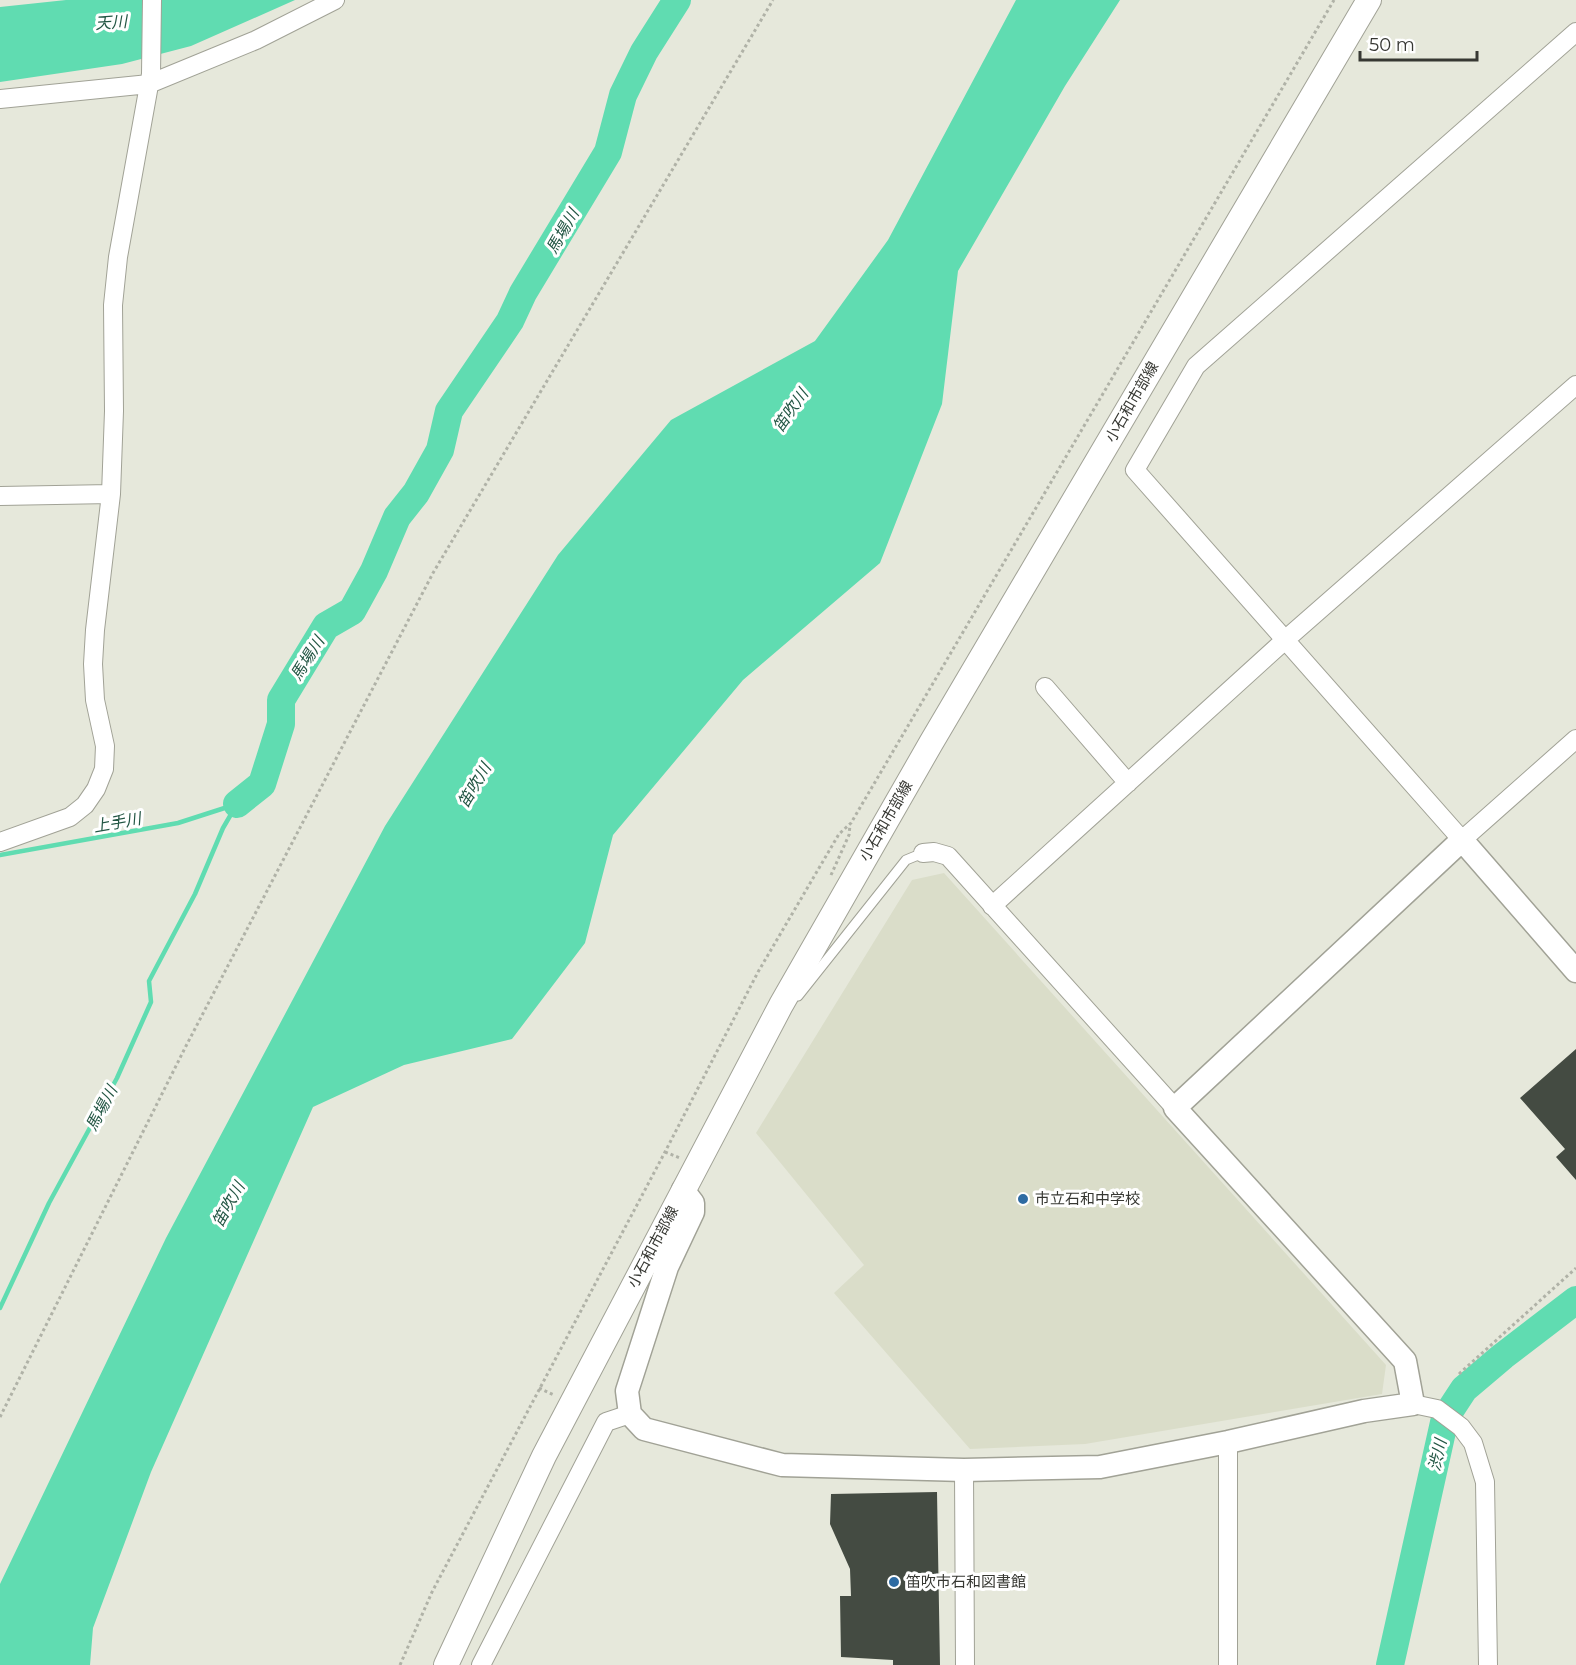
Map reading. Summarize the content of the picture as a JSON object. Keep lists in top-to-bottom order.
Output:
{
  "streets": {
    "main road": ["小石和市部線"]
  },
  "water": [
    "天川",
    "馬場川",
    "笛吹川",
    "上手川",
    "渋川"
  ],
  "places": ["市立石和中学校", "笛吹市石和図書館"],
  "scale_bar": "50 m"
}
